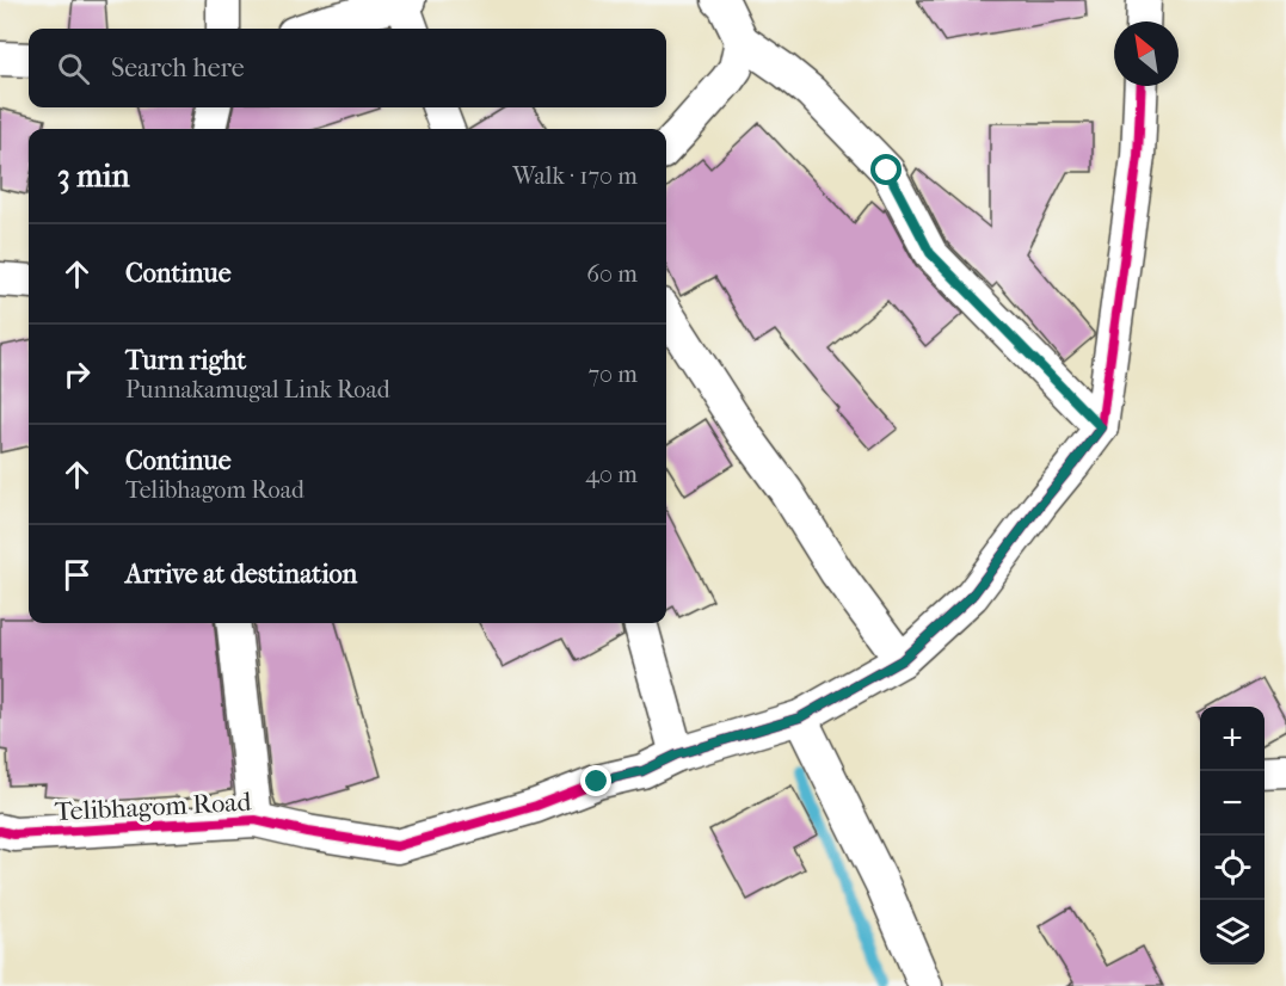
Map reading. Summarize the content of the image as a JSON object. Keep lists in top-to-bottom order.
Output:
{
  "streets": {
    "street": ["Telibhagom Road"]
  },
  "north": "top left",
  "page": {
    "search": "Search here",
    "heading": ["3 min", "Walk · 170 m"],
    "list": [
      ["Continue", "60 m"],
      ["Turn right", "Punnakamugal Link Road", "70 m"],
      ["Continue", "Telibhagom Road", "40 m"],
      "Arrive at destination"
    ],
    "map_buttons": ["+", "−"]
  }
}
